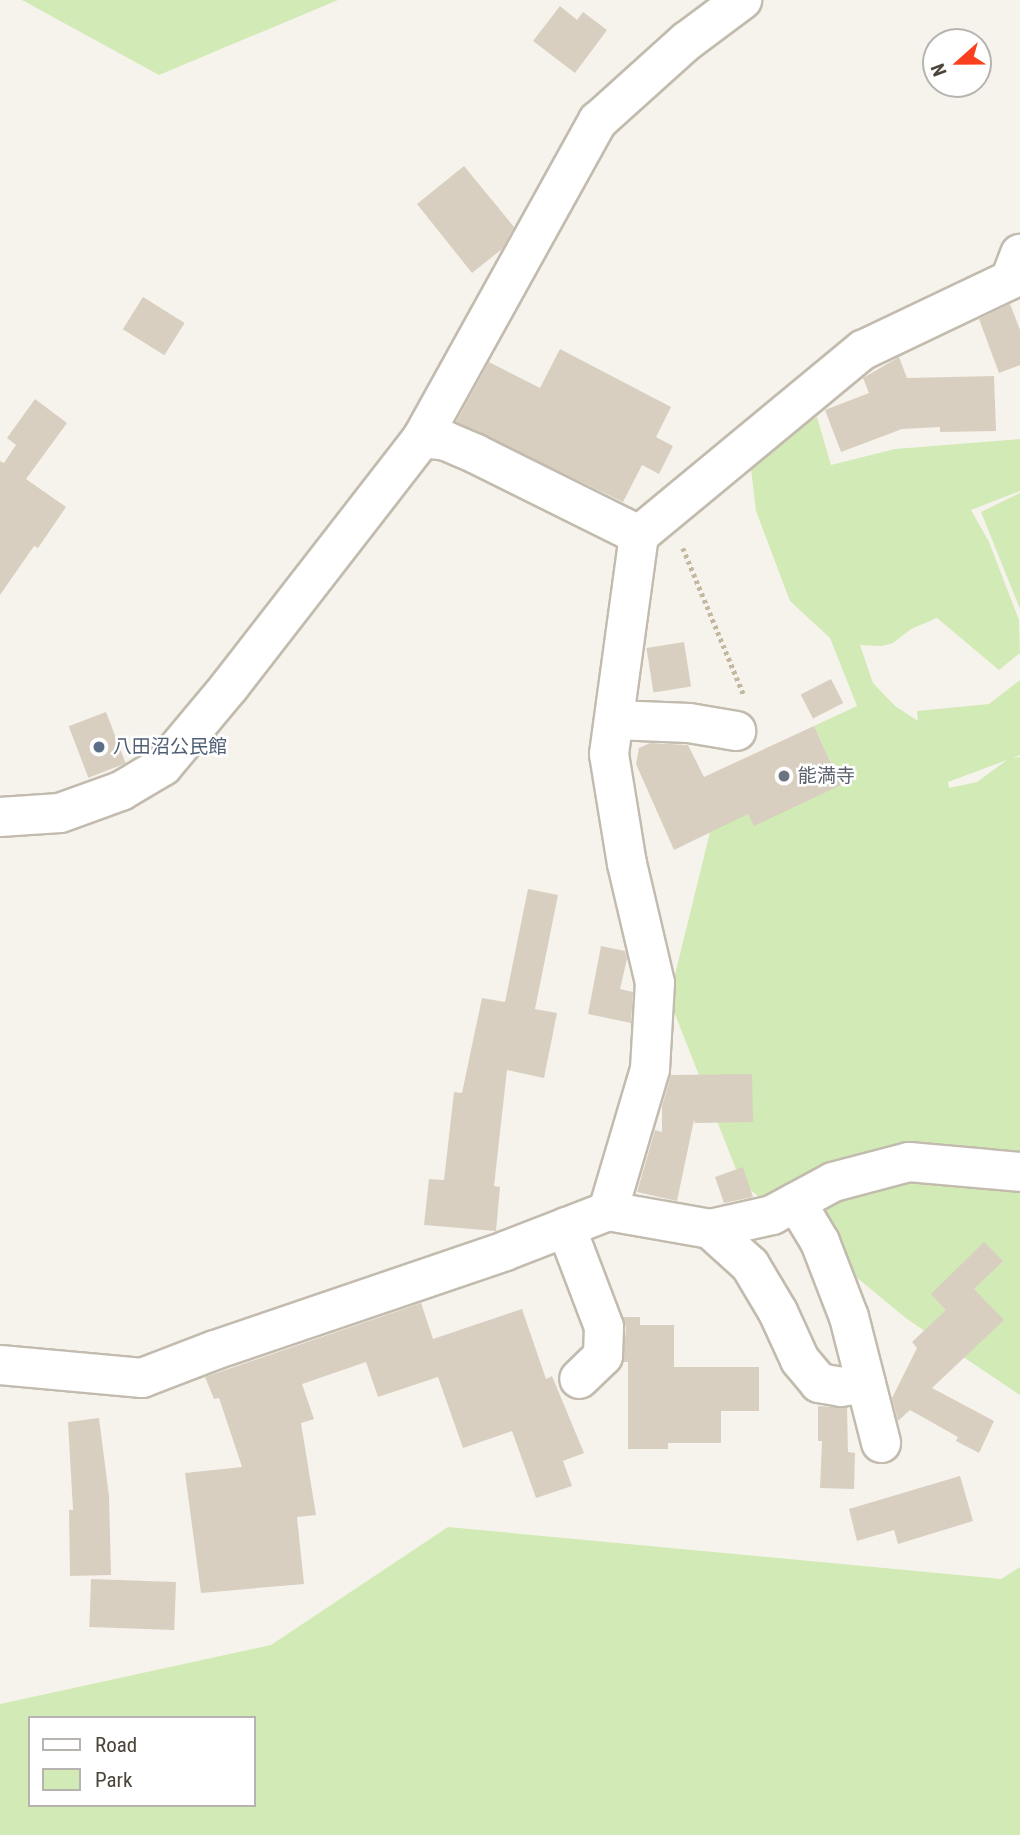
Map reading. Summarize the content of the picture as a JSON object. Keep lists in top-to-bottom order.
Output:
{
  "places": ["八田沼公民館", "能満寺"],
  "legend": ["Road", "Park"],
  "north": "left"
}
